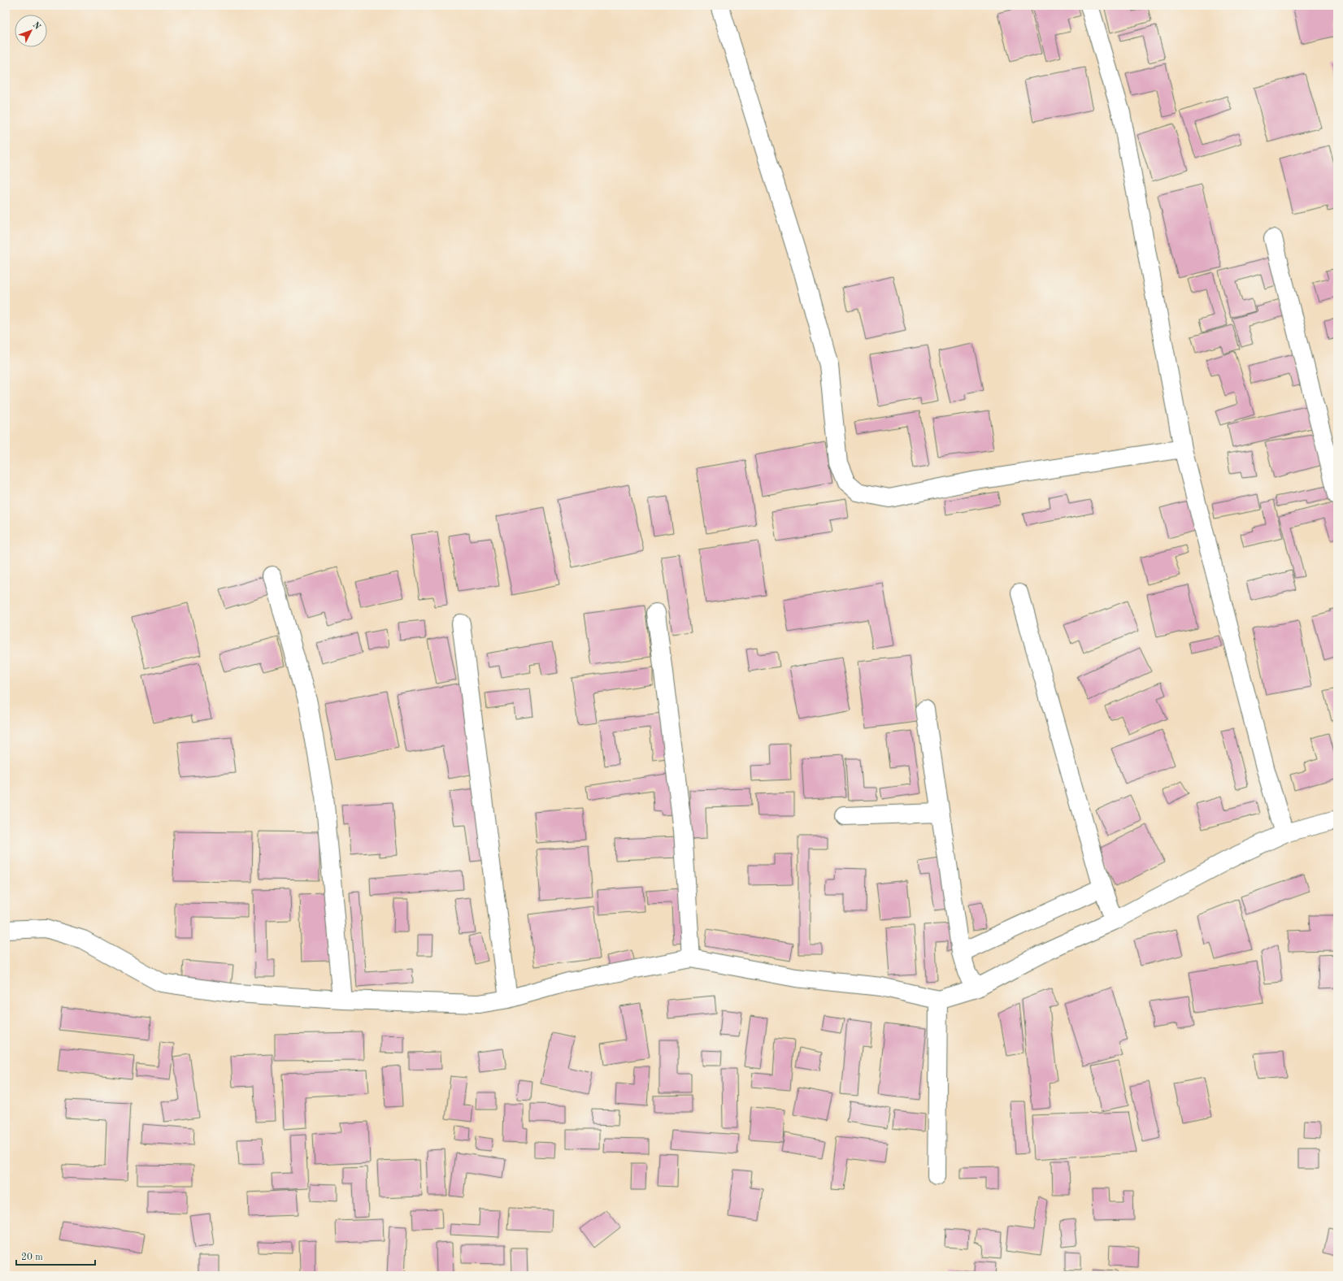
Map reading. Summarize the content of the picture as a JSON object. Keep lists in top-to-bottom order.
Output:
{
  "scale_bar": "20 m",
  "north": "top right"
}
